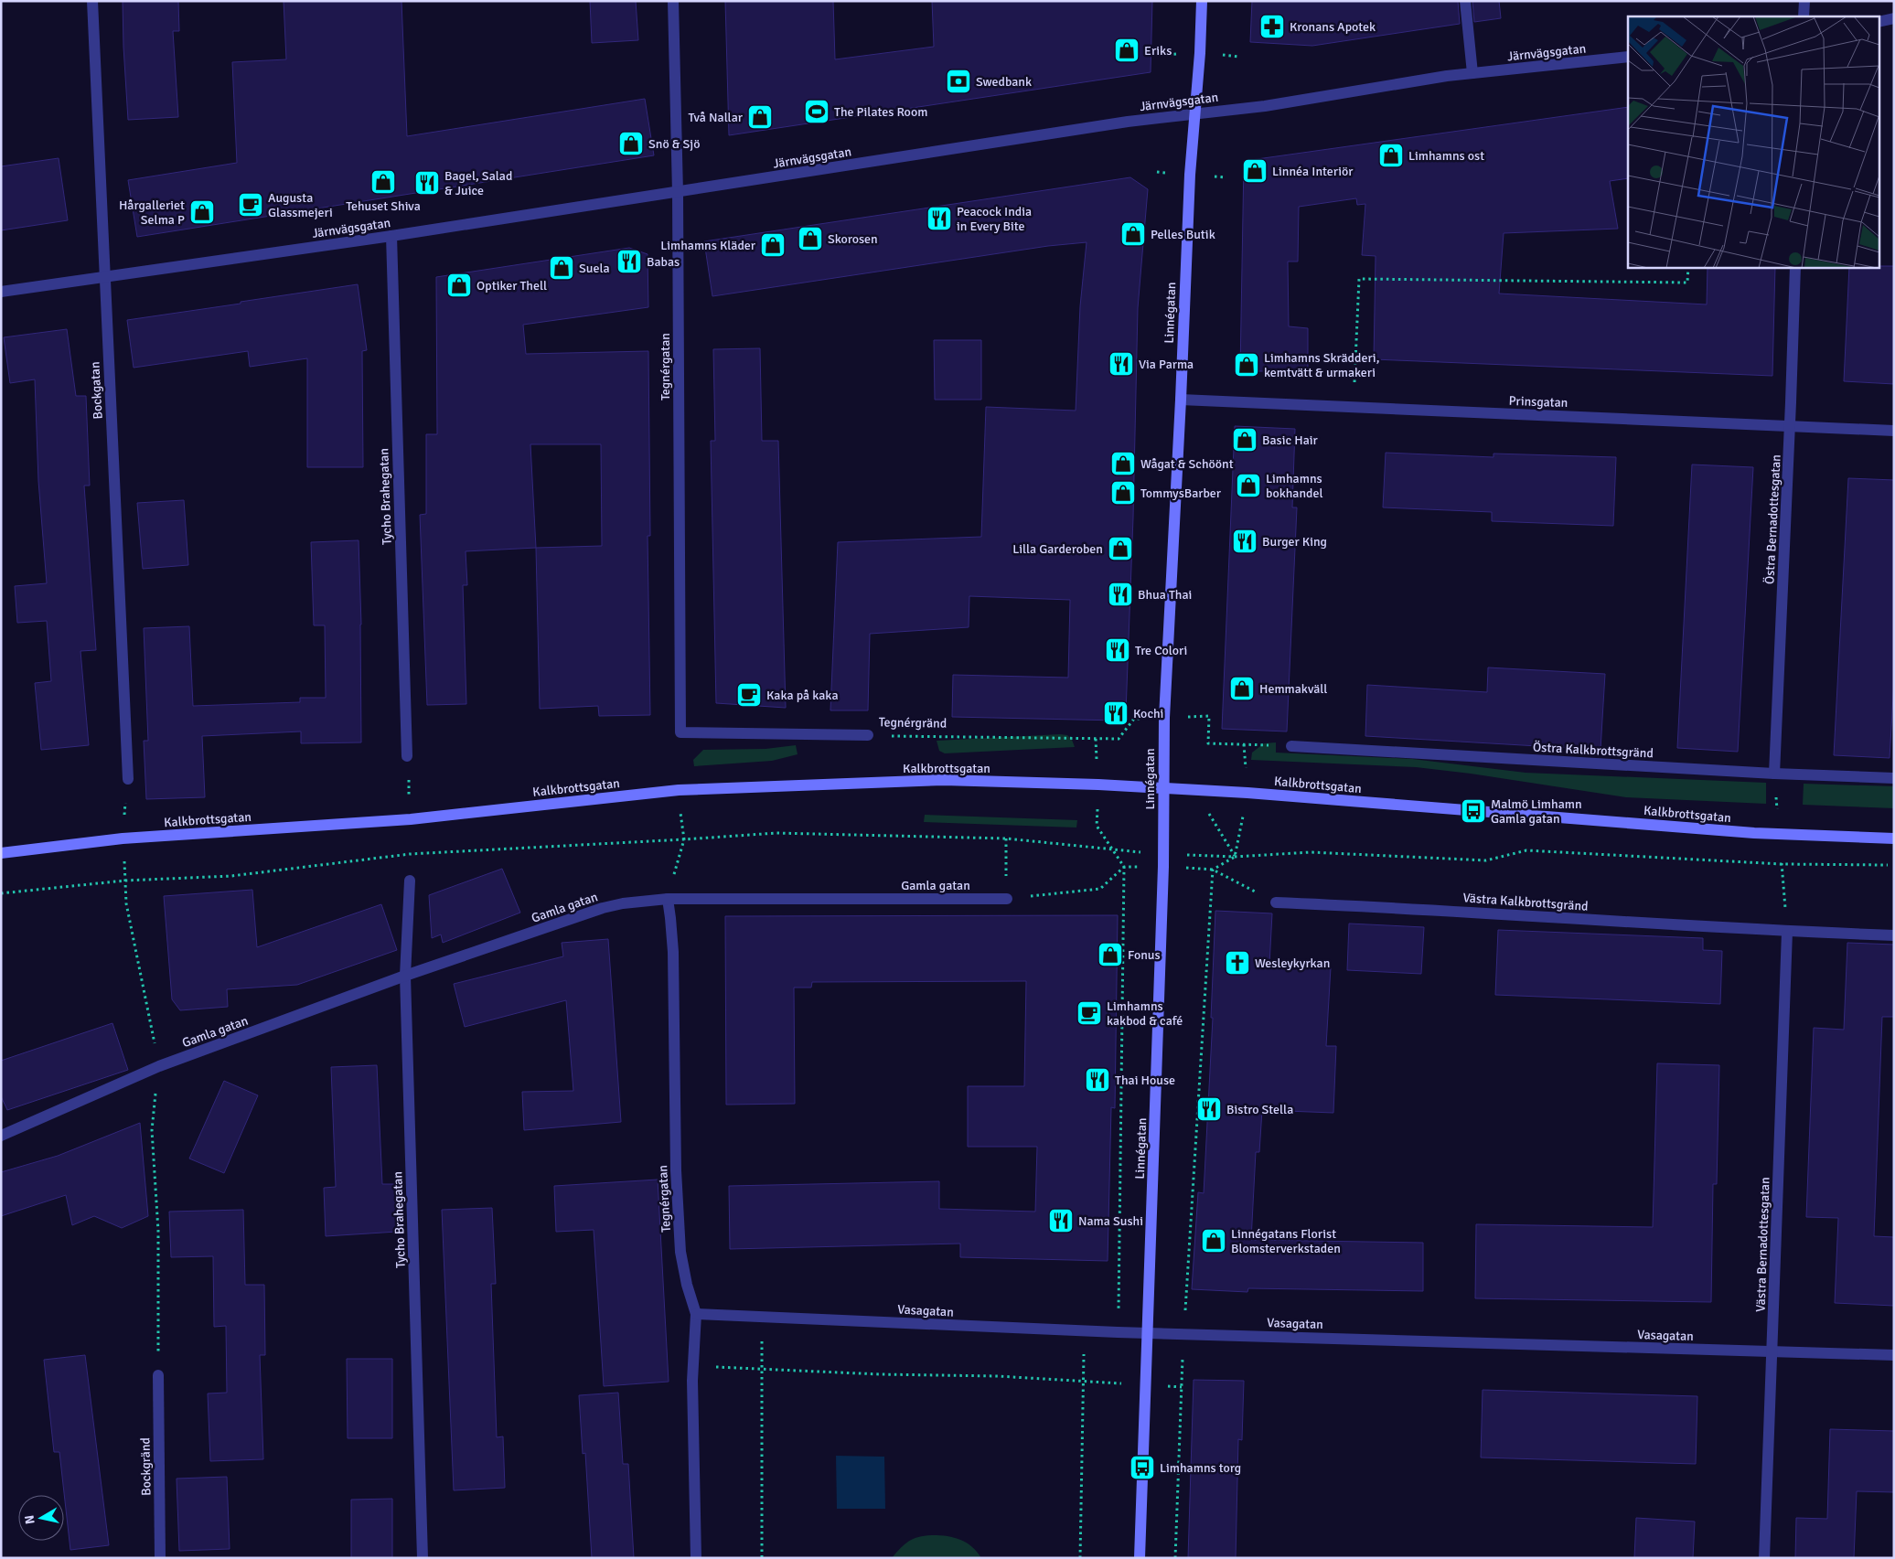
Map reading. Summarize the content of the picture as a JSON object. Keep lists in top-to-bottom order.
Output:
{
  "streets": {
    "main road": ["Linnégatan", "Kalkbrottsgatan"],
    "street": [
      "Järnvägsgatan",
      "Tegnérgatan",
      "Bockgatan",
      "Prinsgatan",
      "Tycho Brahegatan",
      "Östra Bernadottesgatan",
      "Tegnérgränd",
      "Östra Kalkbrottsgränd",
      "Gamla gatan",
      "Västra Kalkbrottsgränd",
      "Västra Bernadottesgatan",
      "Vasagatan",
      "Bockgränd"
    ]
  },
  "crossings": [
    ["Järnvägsgatan", "Linnégatan"],
    ["Järnvägsgatan", "Tegnérgatan"],
    ["Järnvägsgatan", "Bockgatan"],
    ["Järnvägsgatan", "Tycho Brahegatan"],
    ["Linnégatan", "Prinsgatan"],
    ["Linnégatan", "Kalkbrottsgatan"],
    ["Linnégatan", "Vasagatan"],
    ["Tegnérgatan", "Tegnérgränd"],
    ["Tegnérgatan", "Gamla gatan"],
    ["Tegnérgatan", "Vasagatan"],
    ["Prinsgatan", "Östra Bernadottesgatan"],
    ["Tycho Brahegatan", "Gamla gatan"],
    ["Östra Bernadottesgatan", "Östra Kalkbrottsgränd"],
    ["Västra Kalkbrottsgränd", "Västra Bernadottesgatan"],
    ["Västra Bernadottesgatan", "Vasagatan"]
  ],
  "places": {
    "pharmacy": ["Kronans Apotek"],
    "shop": [
      "Eriks",
      "Två Nallar",
      "Snö & Sjö",
      "Limhamns ost",
      "Linnéa Interiör",
      "Tehuset Shiva",
      "Hårgalleriet Selma P",
      "Pelles Butik",
      "Skorosen",
      "Limhamns Kläder",
      "Suela",
      "Optiker Thell",
      "Limhamns Skrädderi, kemtvätt & urmakeri",
      "Basic Hair",
      "Wågat & Schöönt",
      "Limhamns bokhandel",
      "TommysBarber",
      "Lilla Garderoben",
      "Hemmakväll",
      "Fonus",
      "Linnégatans Florist Blomsterverkstaden"
    ],
    "bank": ["Swedbank"],
    "sports": ["The Pilates Room"],
    "restaurant": [
      "Bagel, Salad & Juice",
      "Peacock India in Every Bite",
      "Babas",
      "Via Parma",
      "Burger King",
      "Bhua Thai",
      "Tre Colori",
      "Kochi",
      "Thai House",
      "Bistro Stella",
      "Nama Sushi"
    ],
    "cafe": ["Augusta Glassmejeri", "Kaka på kaka", "Limhamns kakbod & café"],
    "bus stop": ["Malmö Limhamn Gamla gatan", "Limhamns torg"],
    "church": ["Wesleykyrkan"]
  },
  "north": "left"
}
